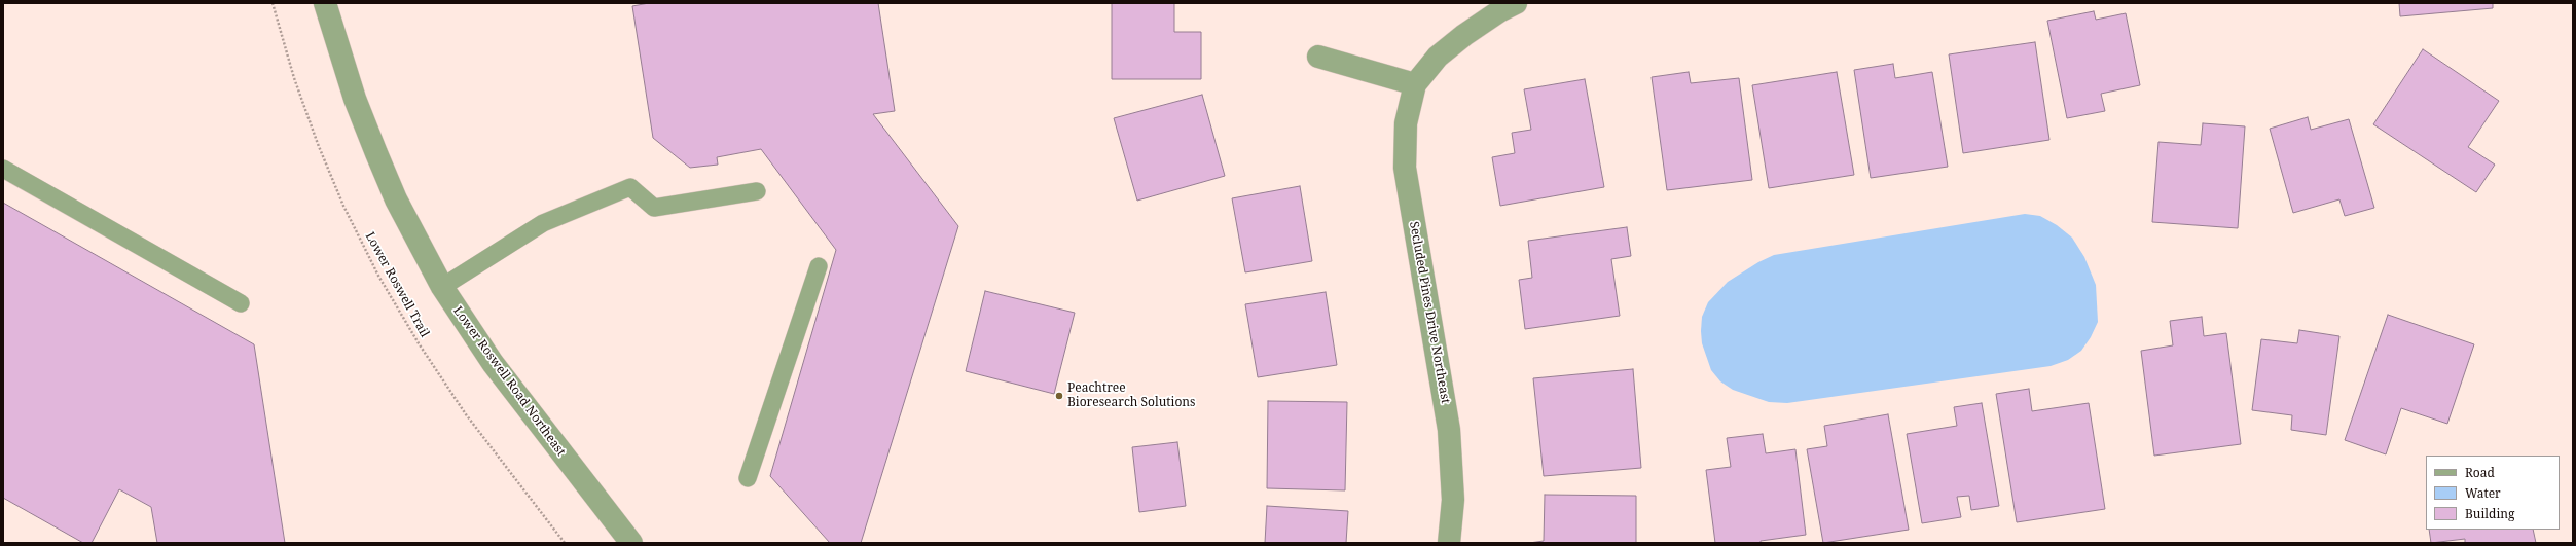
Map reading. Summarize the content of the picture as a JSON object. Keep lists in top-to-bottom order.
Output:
{
  "streets": {
    "street": ["Secluded Pines Drive Northeast", "Lower Roswell Road Northeast"],
    "path": ["Lower Roswell Trail"]
  },
  "places": ["Peachtree Bioresearch Solutions"],
  "legend": ["Road", "Water", "Building"]
}
